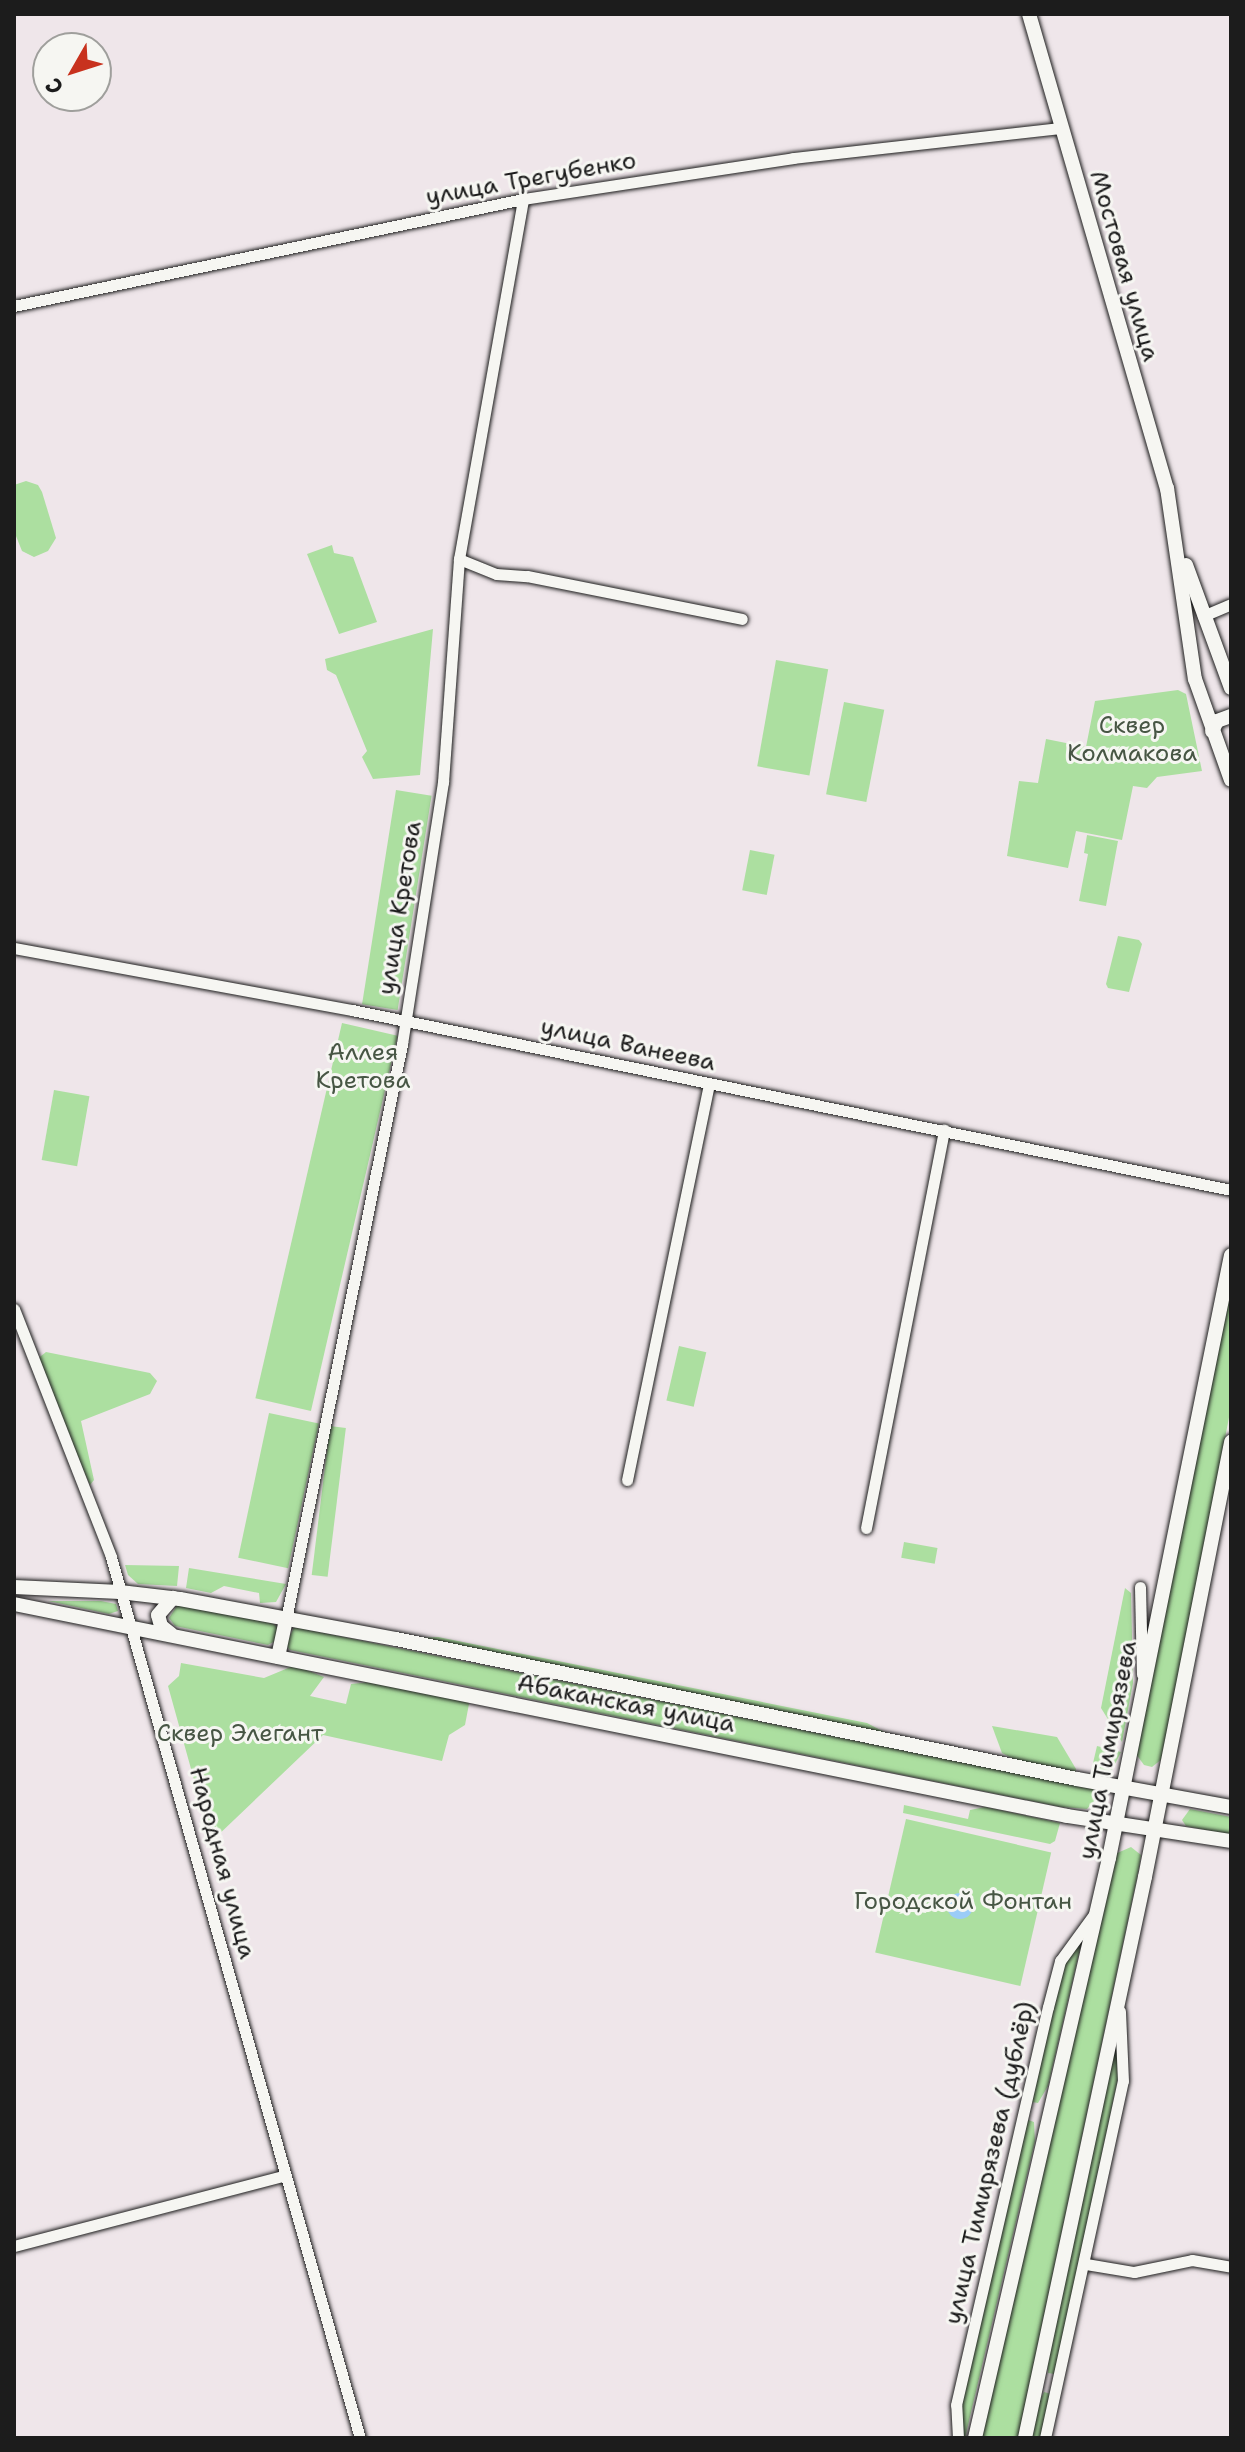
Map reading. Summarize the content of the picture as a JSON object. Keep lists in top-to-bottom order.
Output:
{
  "streets": {
    "main road": ["Мостовая улица", "Абаканская улица", "улица Тимирязева"],
    "street": [
      "улица Трегубенко",
      "улица Кретова",
      "улица Ванеева",
      "Народная улица",
      "улица Тимирязева (дублёр)"
    ]
  },
  "crossings": [
    ["улица Трегубенко", "Мостовая улица"],
    ["улица Трегубенко", "улица Кретова"],
    ["улица Кретова", "улица Ванеева"],
    ["улица Кретова", "Абаканская улица"],
    ["Абаканская улица", "улица Тимирязева"],
    ["Абаканская улица", "Народная улица"],
    ["улица Тимирязева", "улица Тимирязева (дублёр)"]
  ],
  "parks": [
    "Сквер Колмакова",
    "Аллея Кретова",
    "Сквер Элегант",
    "Городской Фонтан"
  ],
  "north": "bottom left"
}
